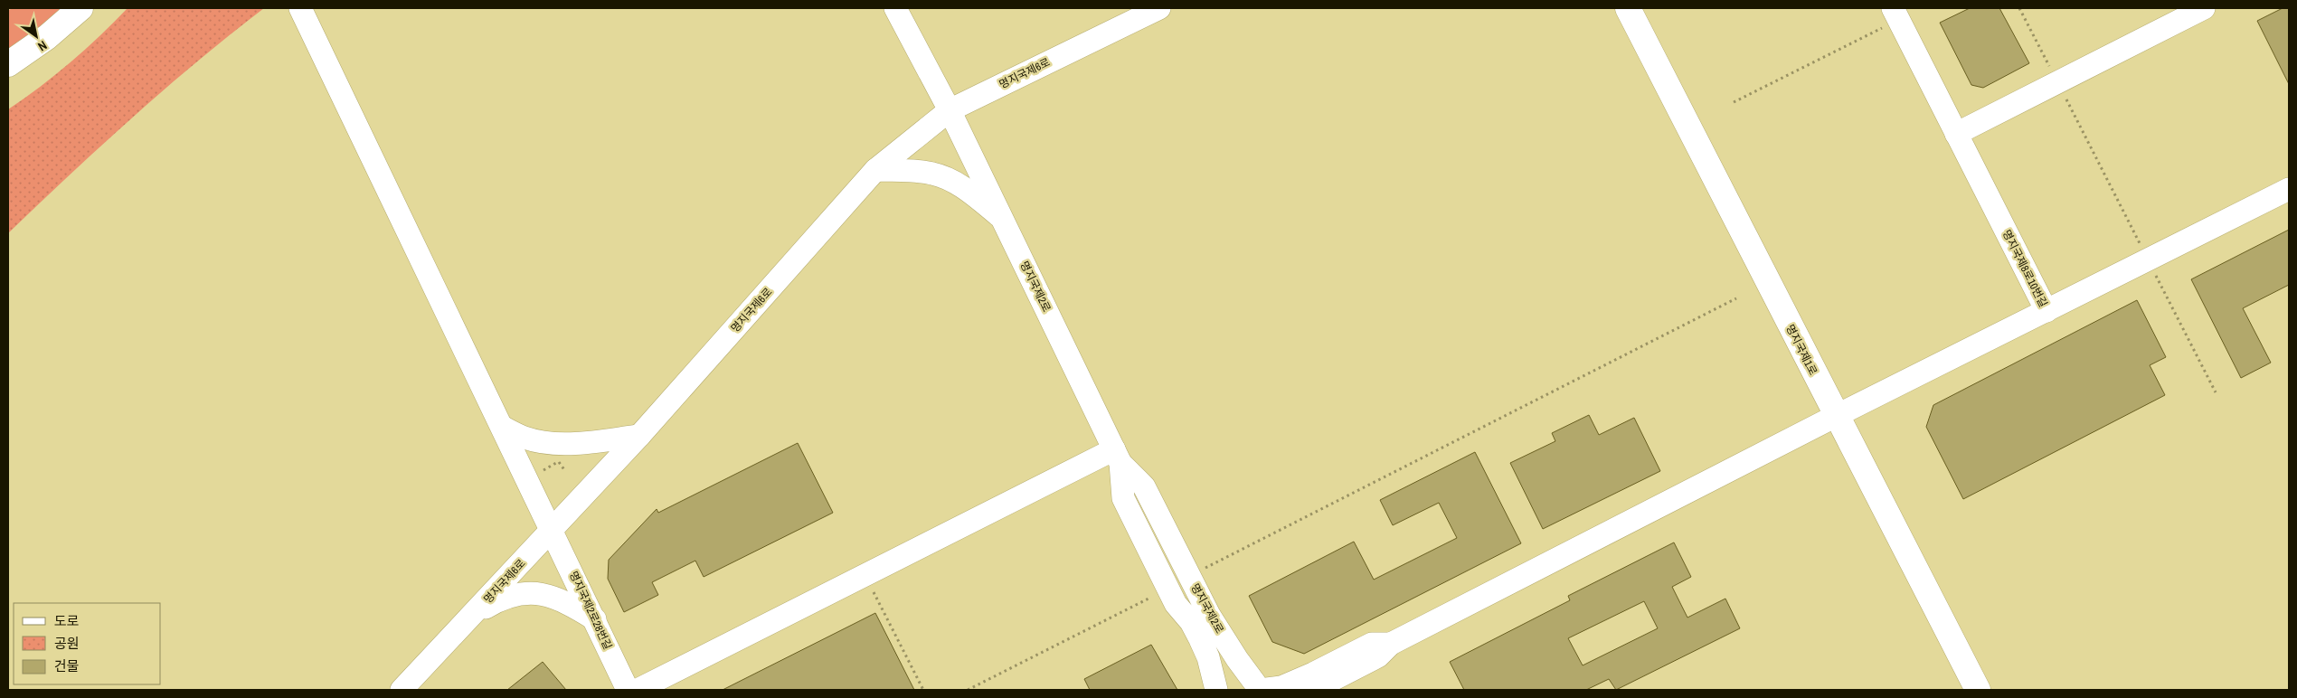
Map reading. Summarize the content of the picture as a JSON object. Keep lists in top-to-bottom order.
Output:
{
  "streets": {
    "main road": ["명지국제1로"],
    "street": [
      "명지국제6로",
      "명지국제8로10번길",
      "명지국제2로",
      "명지국제2로28번길"
    ]
  },
  "crossings": [
    ["명지국제6로", "명지국제2로"],
    ["명지국제6로", "명지국제2로28번길"]
  ],
  "legend": ["도로", "공원", "건물"],
  "north": "bottom right"
}
